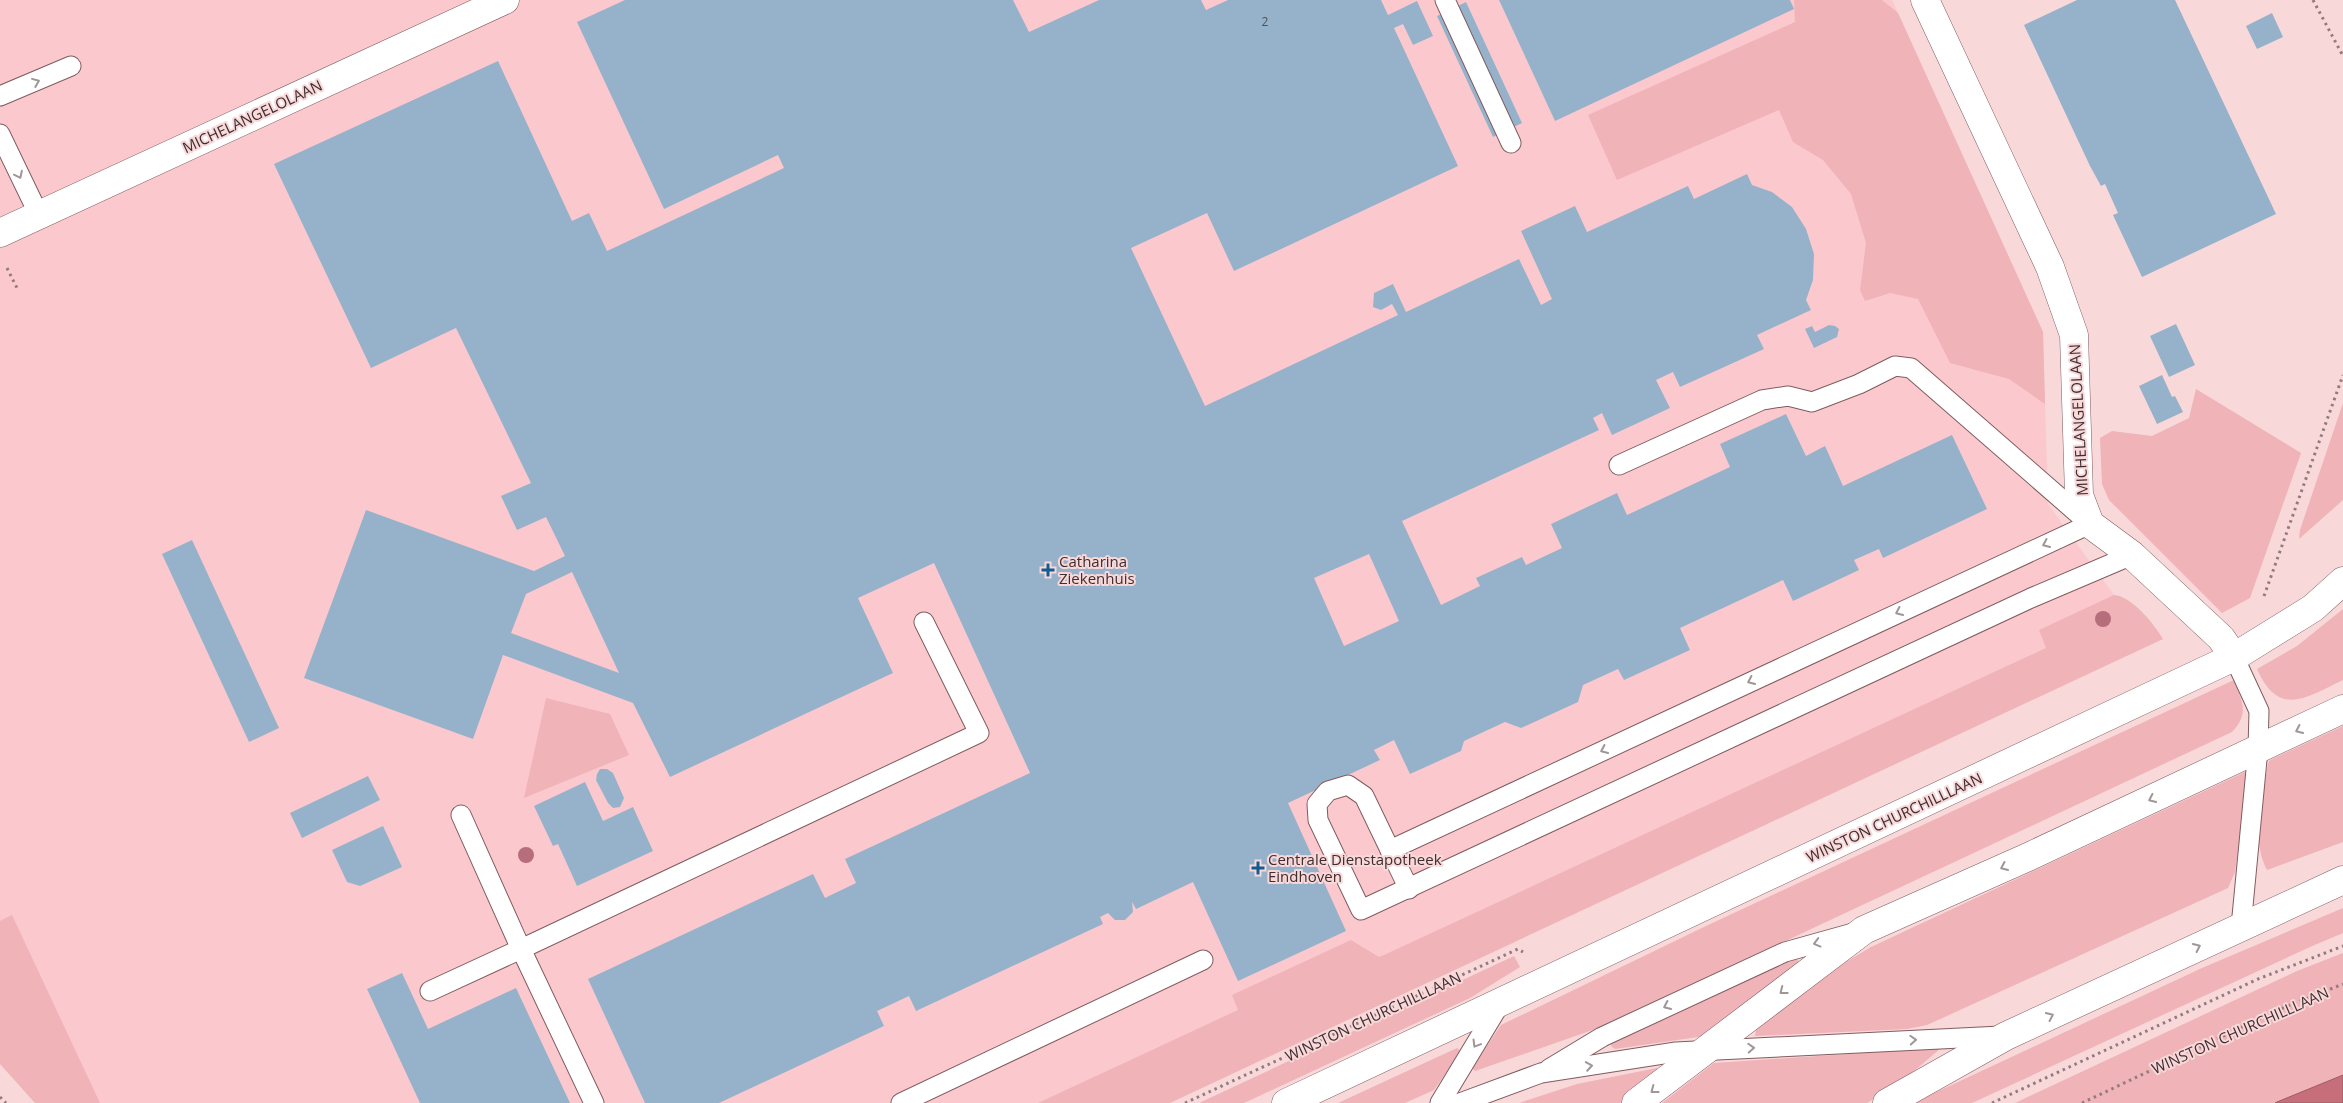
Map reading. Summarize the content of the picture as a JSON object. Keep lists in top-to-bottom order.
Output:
{
  "streets": {
    "street": ["MICHELANGELOLAAN", "WINSTON CHURCHILLLAAN"]
  },
  "places": {
    "health": ["Catharina Ziekenhuis", "Centrale Dienstapotheek Eindhoven"]
  },
  "house_numbers": ["2"]
}
